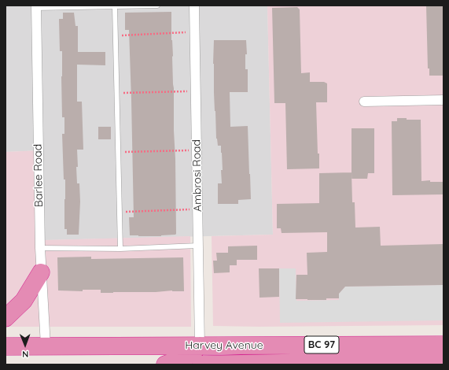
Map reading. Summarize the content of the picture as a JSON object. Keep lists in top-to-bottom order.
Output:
{
  "streets": {
    "highway": ["BC 97", "Harvey Avenue"],
    "street": ["Barlee Road", "Ambrosi Road"]
  },
  "crossings": [
    ["Barlee Road", "Harvey Avenue"],
    ["Ambrosi Road", "Harvey Avenue"]
  ],
  "north": "bottom"
}
